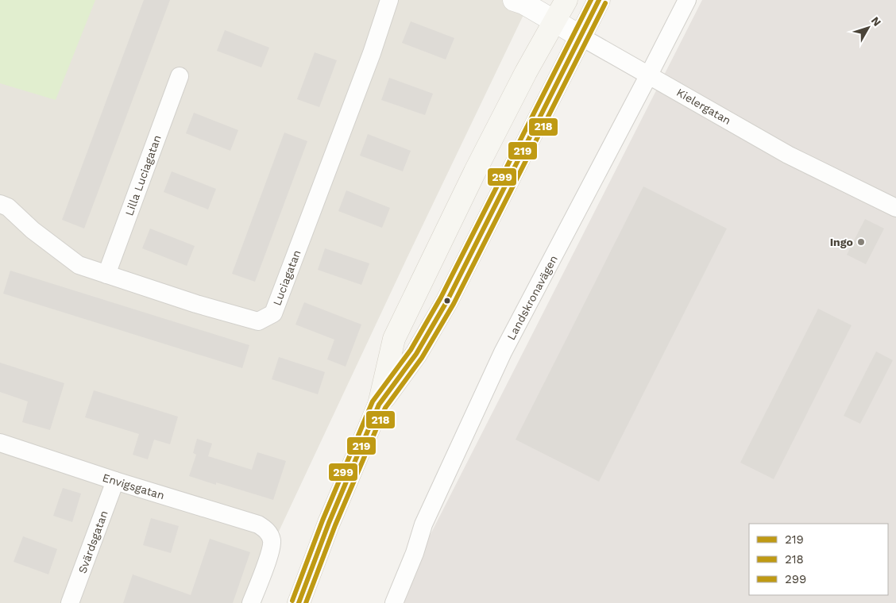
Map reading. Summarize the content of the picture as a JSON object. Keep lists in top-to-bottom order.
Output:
{
  "streets": {
    "street": [
      "Kielergatan",
      "Lilla Luciagatan",
      "Luciagatan",
      "Landskronavägen",
      "Envigsgatan",
      "Svärdsgatan"
    ]
  },
  "crossings": [
    ["Kielergatan", "Landskronavägen"],
    ["Lilla Luciagatan", "Luciagatan"],
    ["Envigsgatan", "Svärdsgatan"]
  ],
  "places": ["Ingo"],
  "lines": ["transit line 219", "transit line 299", "transit line 218"],
  "legend": ["219", "218", "299"],
  "north": "top right"
}
